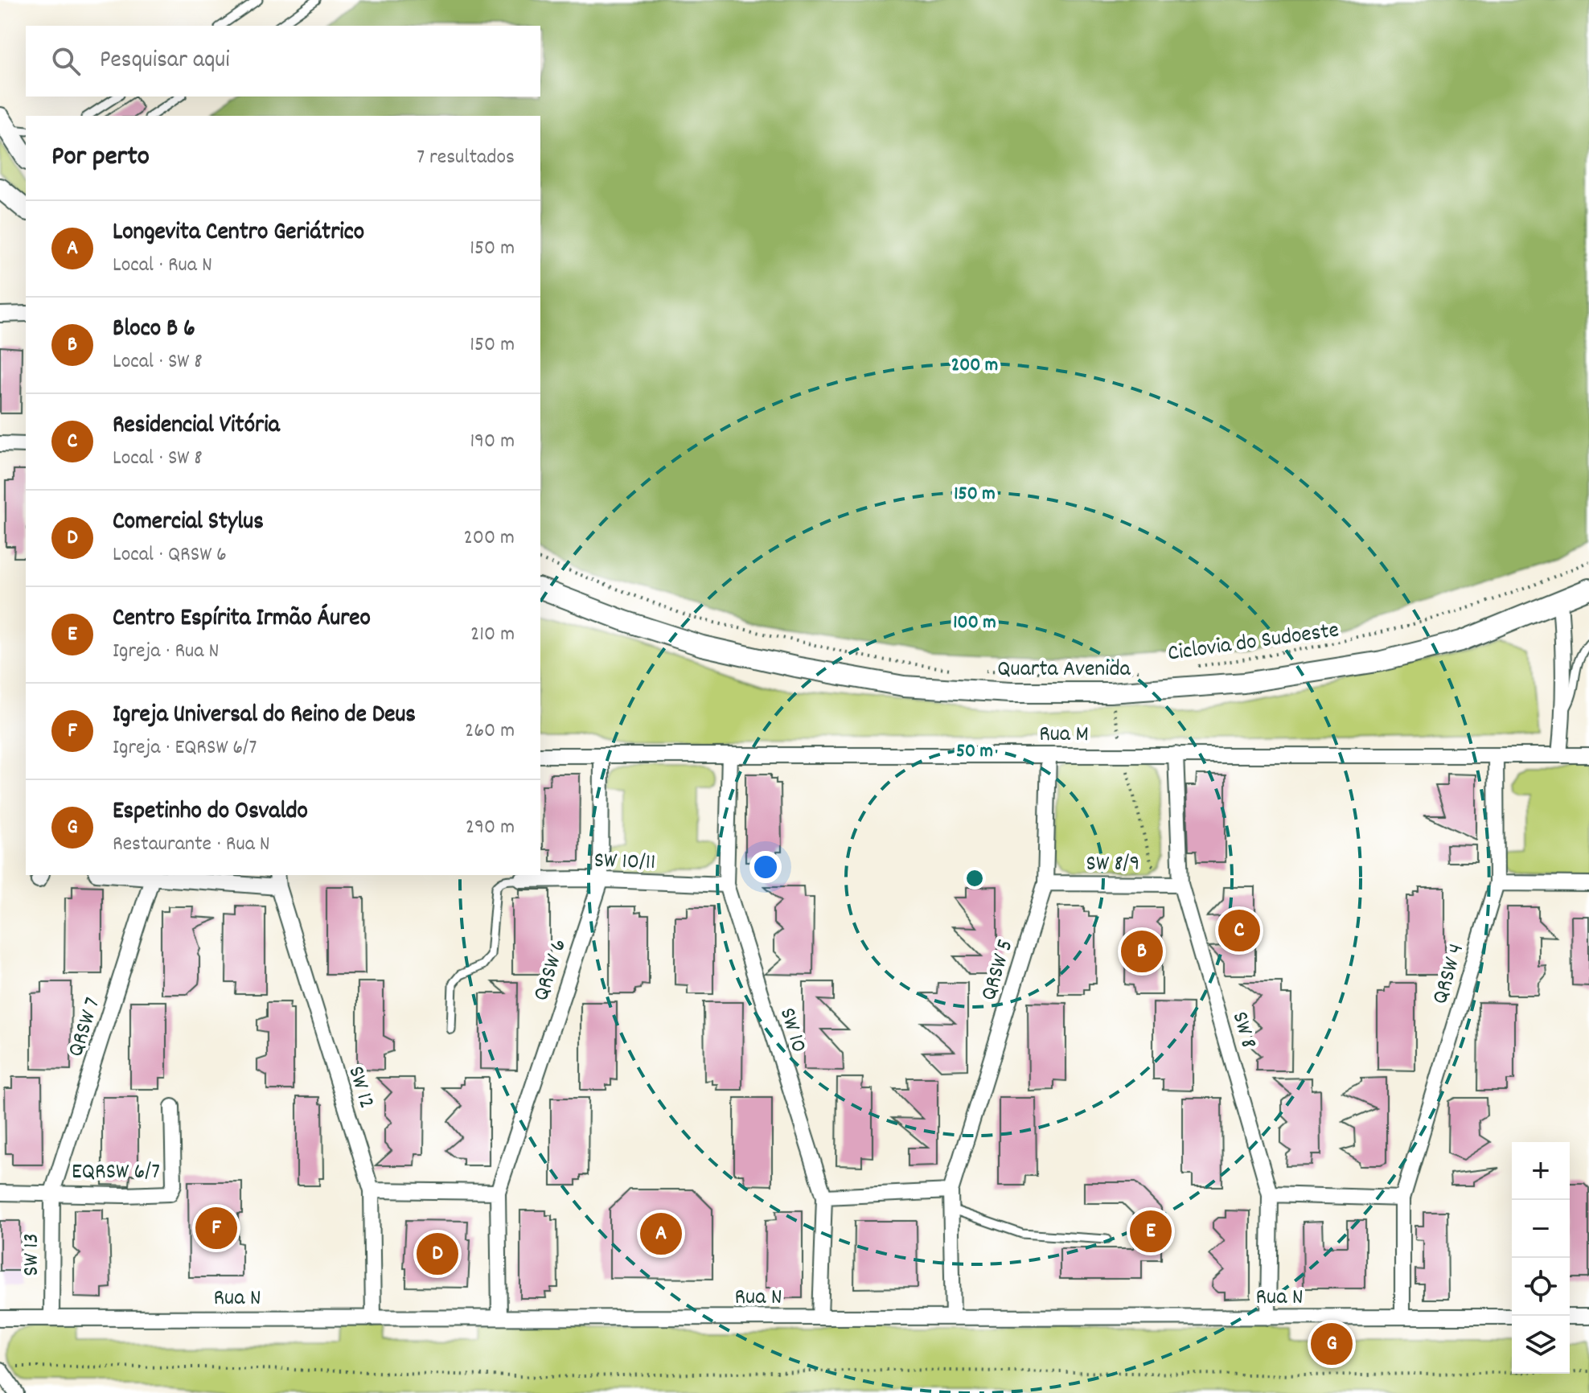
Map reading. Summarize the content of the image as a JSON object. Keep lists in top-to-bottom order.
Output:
{
  "streets": {
    "main road": ["Quarta Avenida"],
    "street": [
      "Rua M",
      "SW 10/11",
      "SW 8/9",
      "QRSW 6",
      "QRSW 5",
      "QRSW 4",
      "QRSW 7",
      "SW 10",
      "SW 8",
      "SW 12",
      "EQRSW 6/7",
      "SW 13",
      "Rua N"
    ],
    "path": ["Ciclovia do Sudoeste"]
  },
  "crossings": [
    ["Rua M", "QRSW 6"],
    ["Rua M", "QRSW 5"],
    ["Rua M", "QRSW 4"],
    ["Rua M", "SW 10"],
    ["Rua M", "SW 8"],
    ["SW 10/11", "QRSW 6"],
    ["SW 10/11", "SW 10"],
    ["SW 8/9", "QRSW 5"],
    ["SW 8/9", "SW 8"],
    ["QRSW 6", "Rua N"],
    ["QRSW 5", "Rua N"],
    ["QRSW 4", "Rua N"],
    ["QRSW 7", "EQRSW 6/7"],
    ["QRSW 7", "SW 13"],
    ["SW 10", "Rua N"],
    ["SW 8", "Rua N"],
    ["SW 12", "Rua N"],
    ["EQRSW 6/7", "SW 13"],
    ["SW 13", "Rua N"]
  ],
  "page": {
    "search": "Pesquisar aqui",
    "heading": ["Por perto", "7 resultados"],
    "list": [
      {
        "mark": "A",
        "name": "Longevita Centro Geriátrico",
        "note": "Local · Rua N",
        "value": "150 m"
      },
      {
        "mark": "B",
        "name": "Bloco B 6",
        "note": "Local · SW 8",
        "value": "150 m"
      },
      {
        "mark": "C",
        "name": "Residencial Vitória",
        "note": "Local · SW 8",
        "value": "190 m"
      },
      {
        "mark": "D",
        "name": "Comercial Stylus",
        "note": "Local · QRSW 6",
        "value": "200 m"
      },
      {
        "mark": "E",
        "name": "Centro Espírita Irmão Áureo",
        "note": "Igreja · Rua N",
        "value": "210 m"
      },
      {
        "mark": "F",
        "name": "Igreja Universal do Reino de Deus",
        "note": "Igreja · EQRSW 6/7",
        "value": "260 m"
      },
      {
        "mark": "G",
        "name": "Espetinho do Osvaldo",
        "note": "Restaurante · Rua N",
        "value": "290 m"
      }
    ],
    "pins": [
      "C",
      "B",
      "F",
      "E",
      "A",
      "D",
      "G"
    ],
    "map_buttons": ["+", "−"]
  },
  "rings": [
    "200 m",
    "150 m",
    "100 m",
    "50 m"
  ]
}
